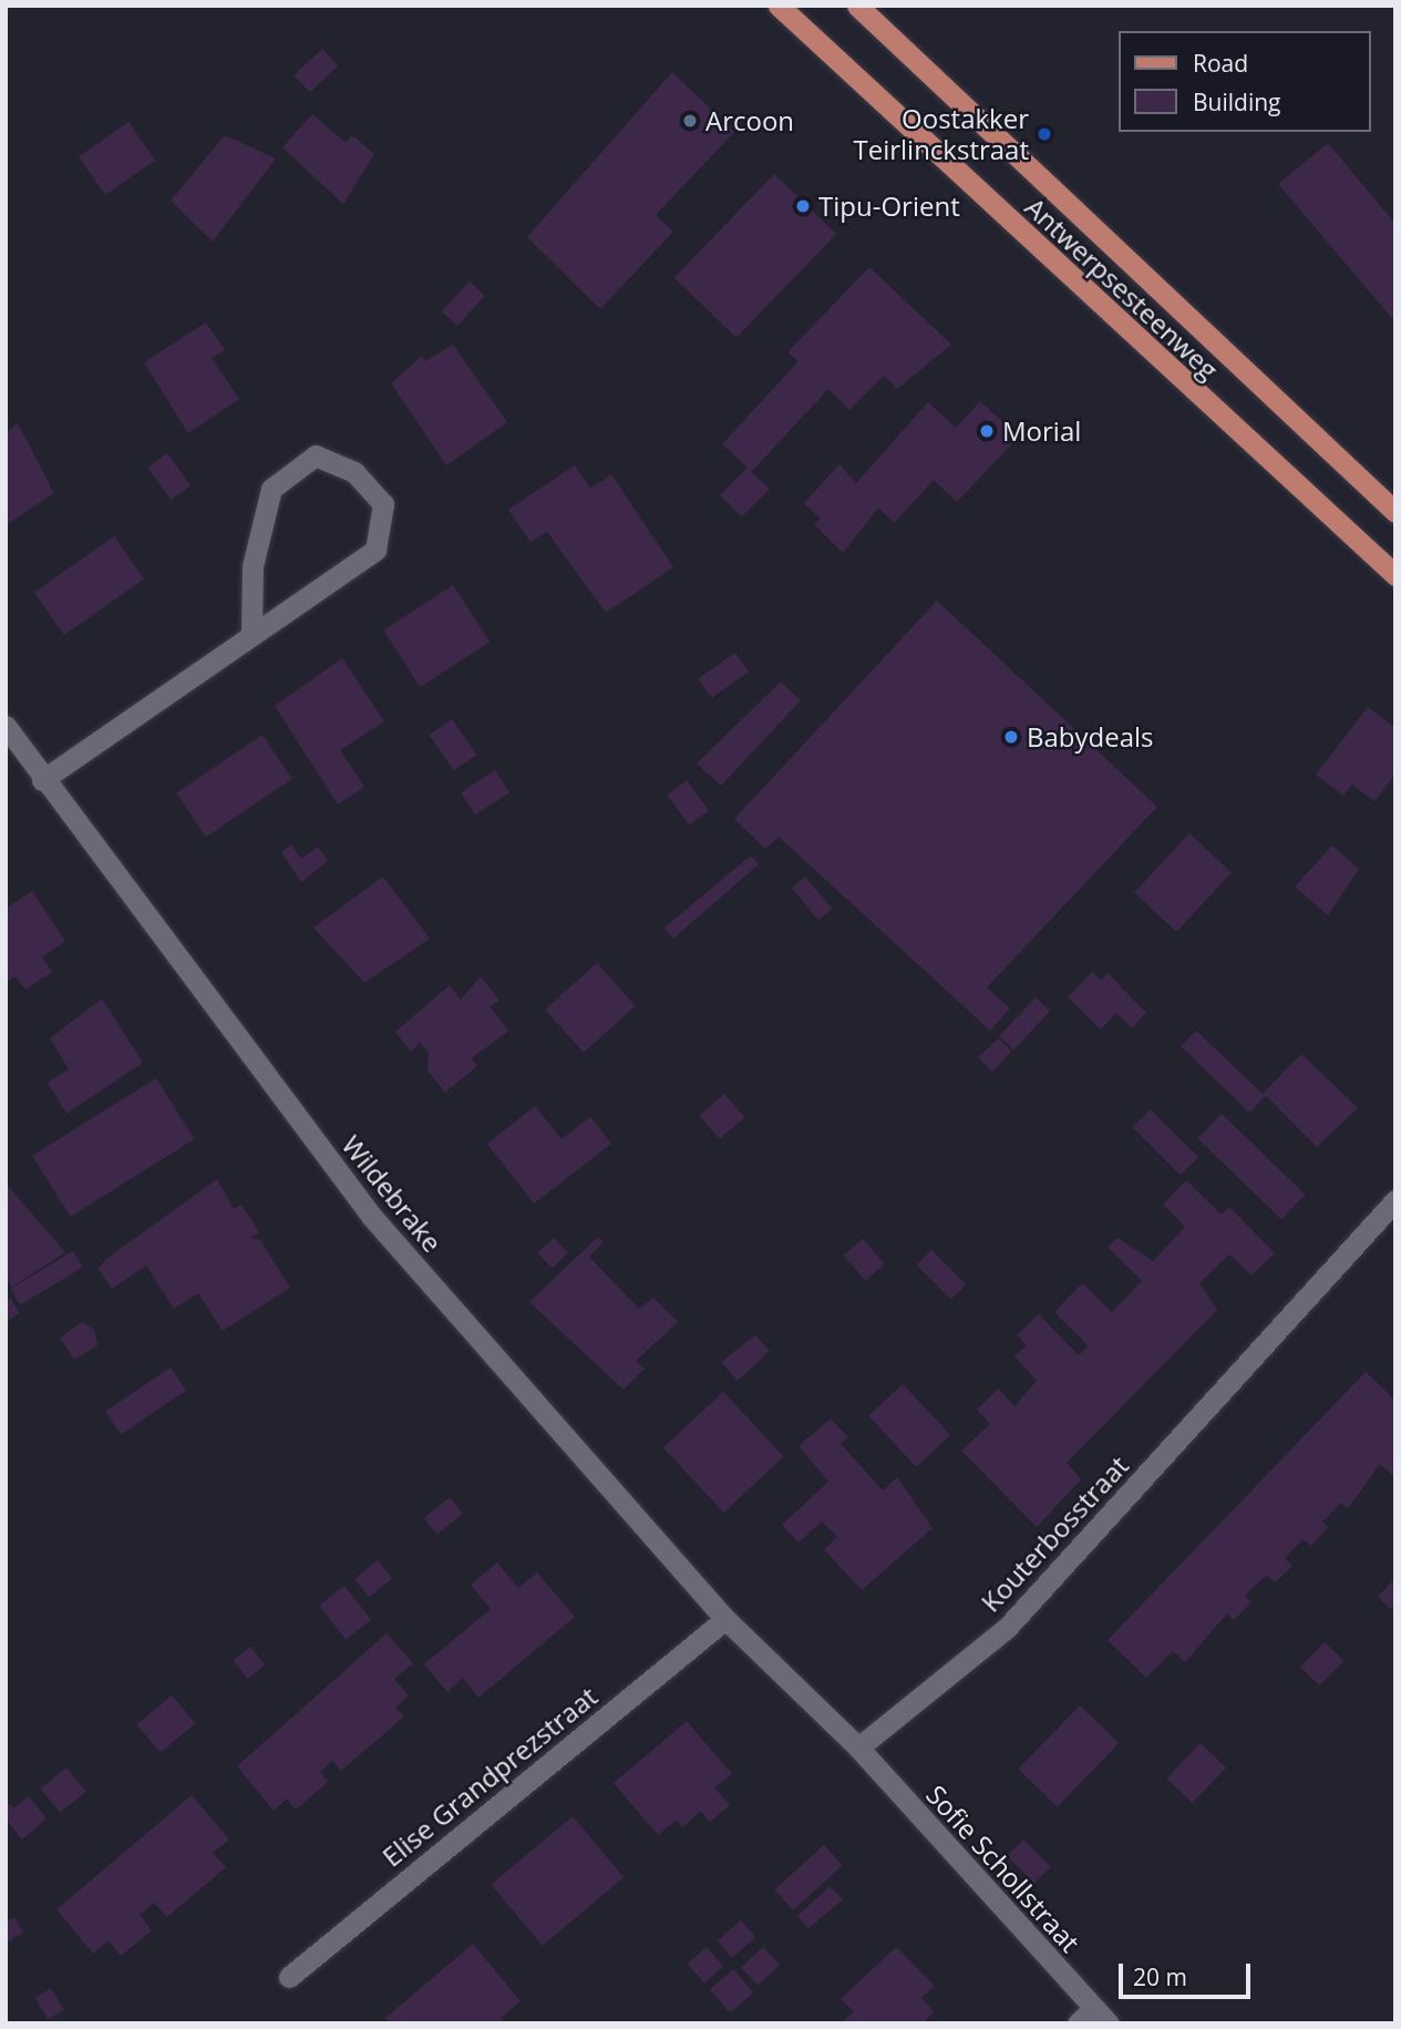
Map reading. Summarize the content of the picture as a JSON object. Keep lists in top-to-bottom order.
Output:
{
  "streets": {
    "main road": ["Antwerpsesteenweg"],
    "street": [
      "Wildebrake",
      "Kouterbosstraat",
      "Elise Grandprezstraat",
      "Sofie Schollstraat"
    ]
  },
  "crossings": [
    ["Wildebrake", "Elise Grandprezstraat"],
    ["Kouterbosstraat", "Sofie Schollstraat"]
  ],
  "places": [
    "Arcoon",
    "Oostakker Teirlinckstraat",
    "Tipu-Orient",
    "Morial",
    "Babydeals"
  ],
  "legend": ["Road", "Building"],
  "scale_bar": "20 m"
}
